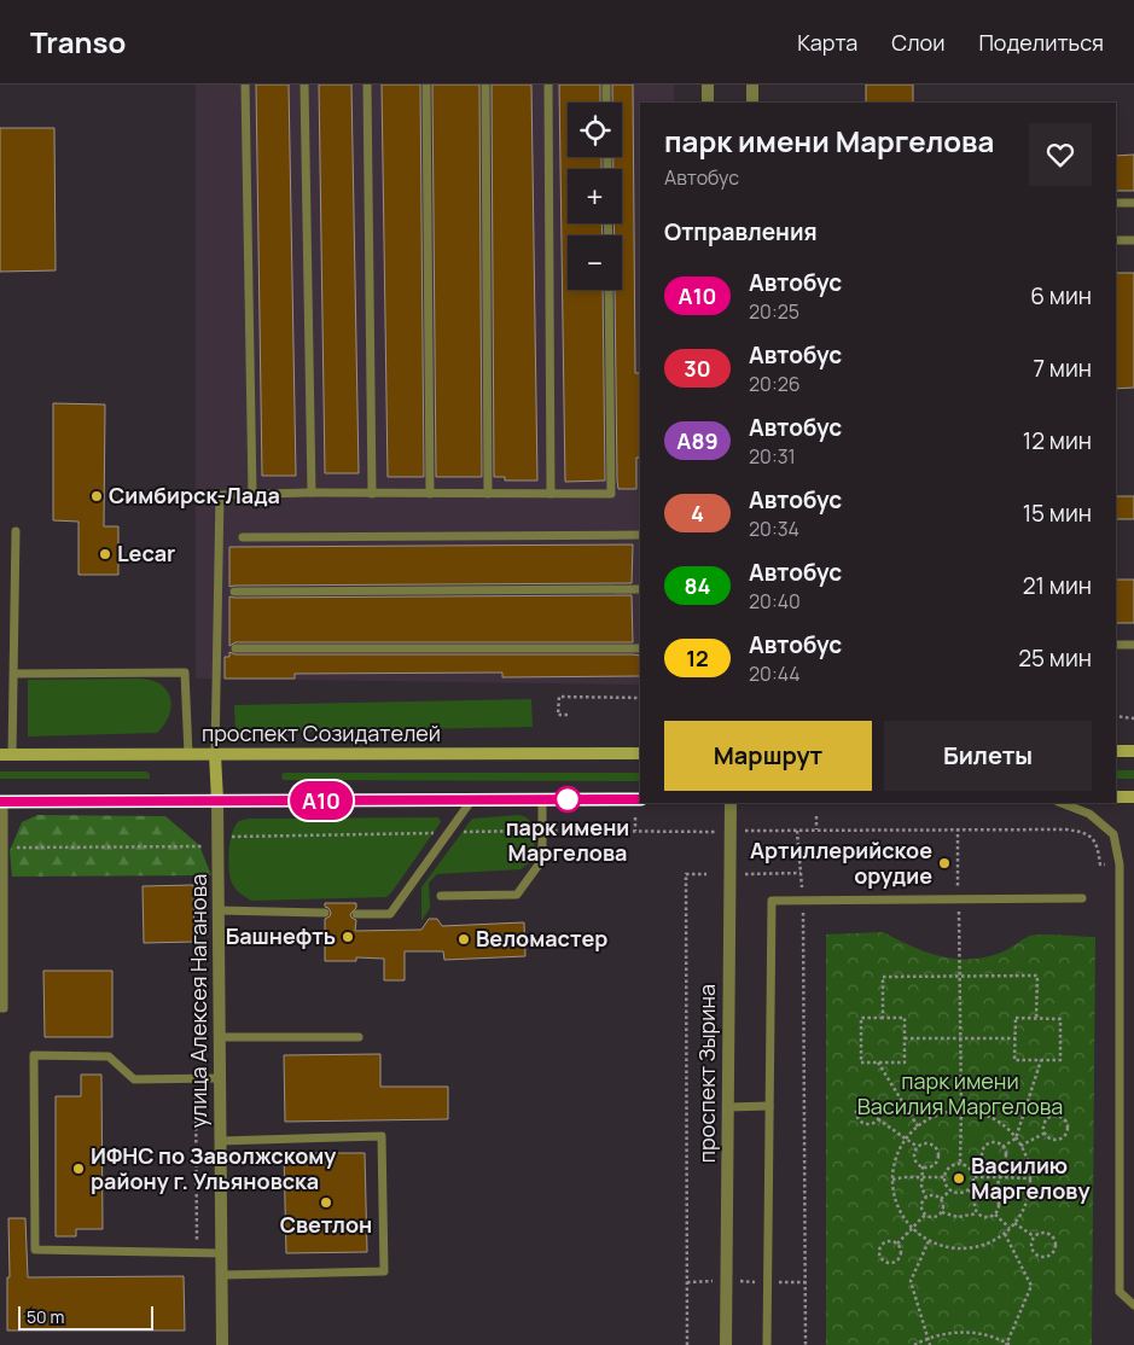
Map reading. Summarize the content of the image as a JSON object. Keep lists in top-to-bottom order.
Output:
{
  "streets": {
    "main road": ["проспект Созидателей"],
    "street": ["улица Алексея Наганова", "проспект Зырина"]
  },
  "parks": ["парк имени Василия Маргелова"],
  "places": [
    "Симбирск-Лада",
    "Lecar",
    "парк имени Маргелова",
    "Артиллерийское орудие",
    "Башнефть",
    "Веломастер",
    "ИФНС по Заволжскому району г. Ульяновска",
    "Василию Маргелову",
    "Светлон"
  ],
  "lines": ["bus line А10"],
  "scale_bar": "50 m",
  "page": {
    "header": "Transo",
    "nav": ["Карта", "Слои", "Поделиться"],
    "on_map": "А10",
    "map_buttons": ["+", "−"],
    "heading": [
      ["парк имени Маргелова", "Автобус"],
      "Отправления"
    ],
    "list": [
      {
        "mark": "А10",
        "name": "Автобус",
        "note": "20:25",
        "value": "6 мин"
      },
      {
        "mark": "30",
        "name": "Автобус",
        "note": "20:26",
        "value": "7 мин"
      },
      {
        "mark": "А89",
        "name": "Автобус",
        "note": "20:31",
        "value": "12 мин"
      },
      {
        "mark": "4",
        "name": "Автобус",
        "note": "20:34",
        "value": "15 мин"
      },
      {
        "mark": "84",
        "name": "Автобус",
        "note": "20:40",
        "value": "21 мин"
      },
      {
        "mark": "12",
        "name": "Автобус",
        "note": "20:44",
        "value": "25 мин"
      }
    ],
    "buttons": ["Маршрут", "Билеты"],
    "scale": "50 m"
  }
}
